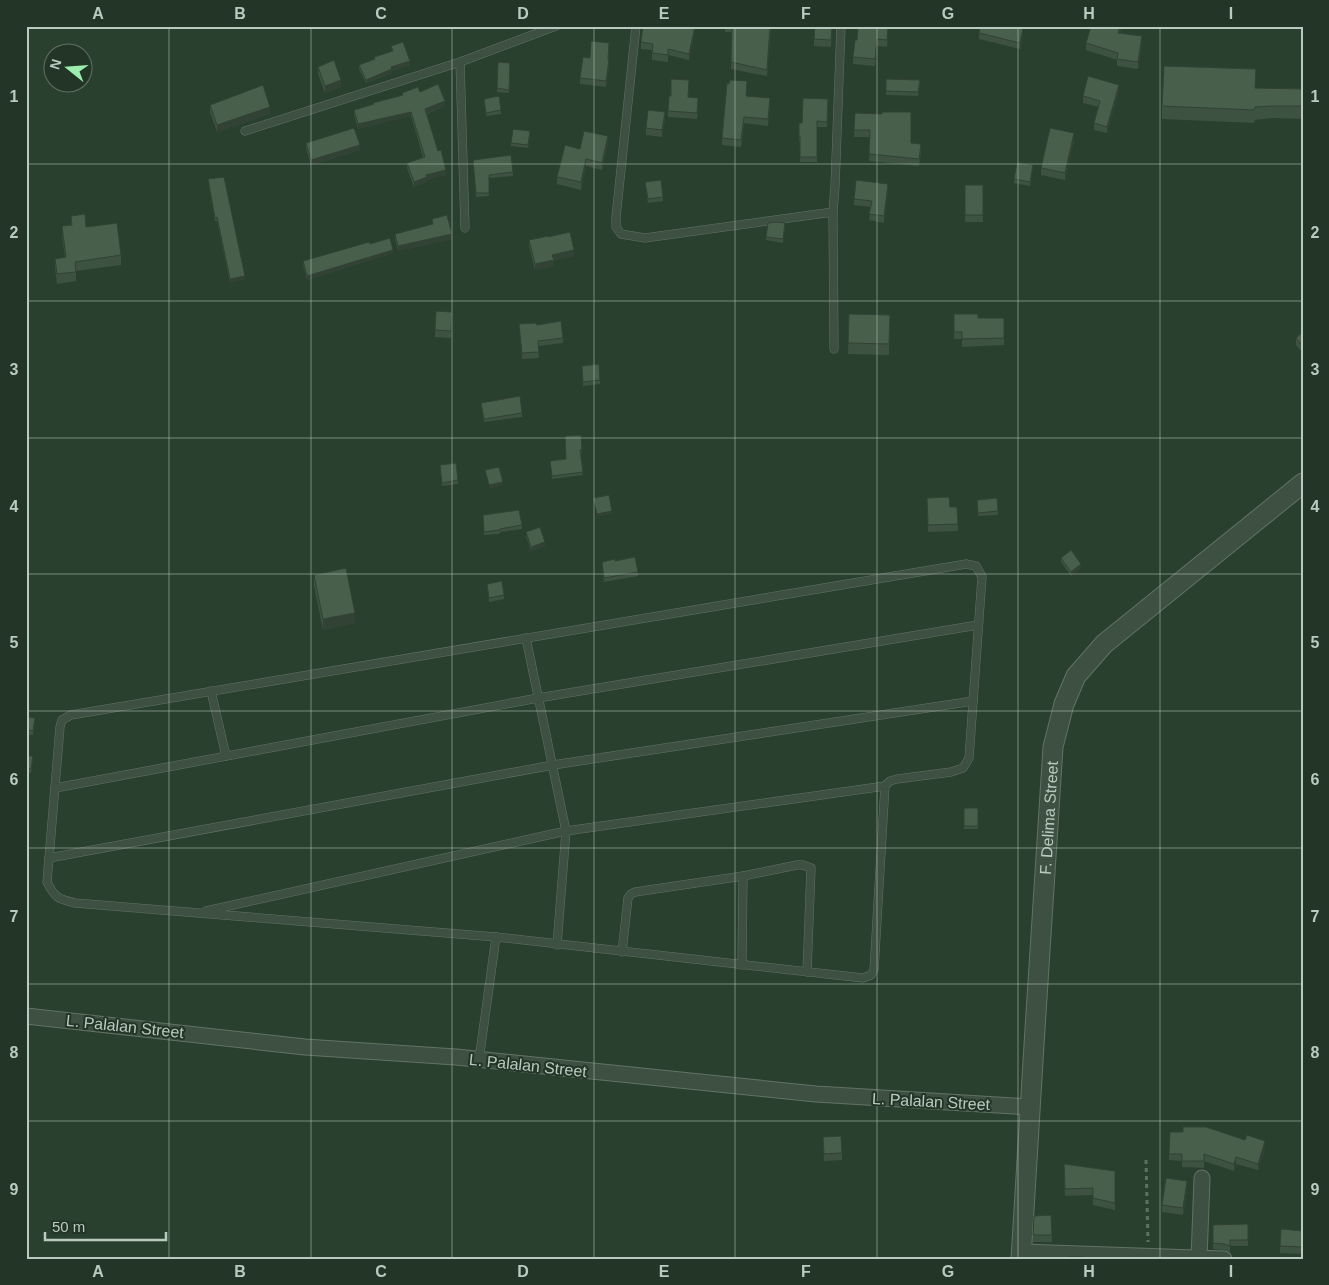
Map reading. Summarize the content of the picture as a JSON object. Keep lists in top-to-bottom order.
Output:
{
  "streets": {
    "street": ["F. Delima Street", "L. Palalan Street"]
  },
  "crossings": [
    ["F. Delima Street", "L. Palalan Street"]
  ],
  "scale_bar": "50 m",
  "north": "left",
  "grid": {
    "columns": [
      "A",
      "B",
      "C",
      "D",
      "E",
      "F",
      "G",
      "H",
      "I"
    ],
    "rows": [
      "1",
      "2",
      "3",
      "4",
      "5",
      "6",
      "7",
      "8",
      "9"
    ]
  }
}
